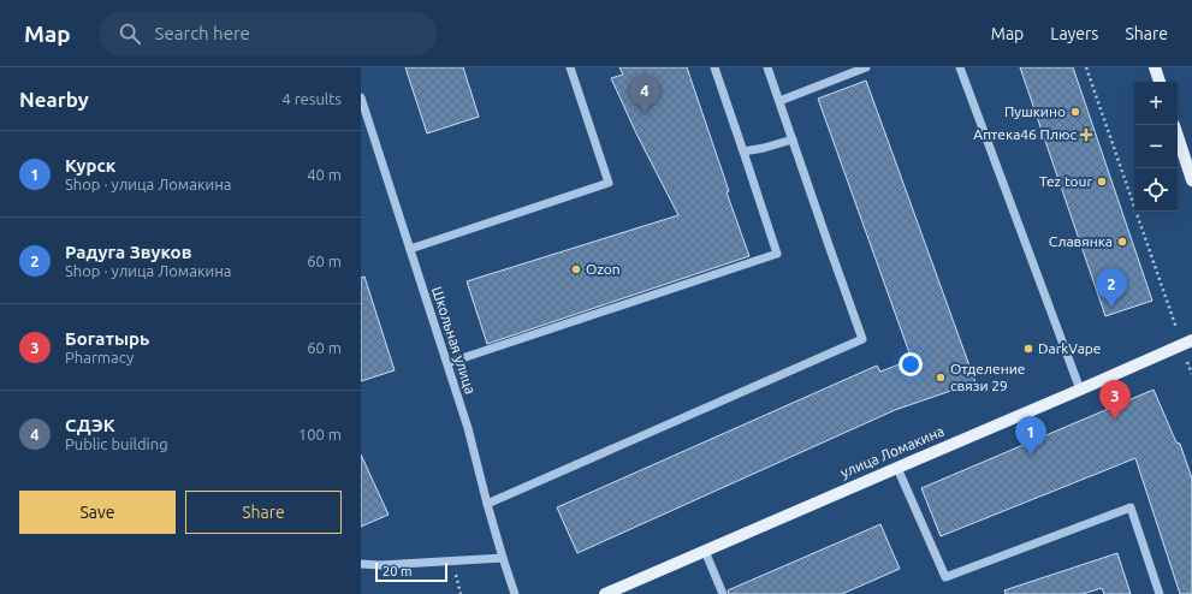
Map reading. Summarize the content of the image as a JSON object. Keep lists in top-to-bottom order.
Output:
{
  "streets": {
    "main road": ["улица Ломакина"],
    "street": ["Школьная улица"]
  },
  "places": {
    "other": [
      "Пушкино",
      "Tez tour",
      "Славянка",
      "Ozon",
      "DarkVape",
      "Отделение связи 29"
    ],
    "health": ["Аптека46 Плюс"]
  },
  "scale_bar": "20 m",
  "page": {
    "header": "Map",
    "search": "Search here",
    "nav": ["Map", "Layers", "Share"],
    "heading": ["Nearby", "4 results"],
    "pins": [
      "4",
      "2",
      "3",
      "1"
    ],
    "map_buttons": ["+", "−"],
    "list": [
      {
        "mark": "1",
        "name": "Курск",
        "note": "Shop · улица Ломакина",
        "value": "40 m"
      },
      {
        "mark": "2",
        "name": "Радуга Звуков",
        "note": "Shop · улица Ломакина",
        "value": "60 m"
      },
      {
        "mark": "3",
        "name": "Богатырь",
        "note": "Pharmacy",
        "value": "60 m"
      },
      {
        "mark": "4",
        "name": "СДЭК",
        "note": "Public building",
        "value": "100 m"
      }
    ],
    "buttons": ["Save", "Share"],
    "scale": "20 m"
  }
}
